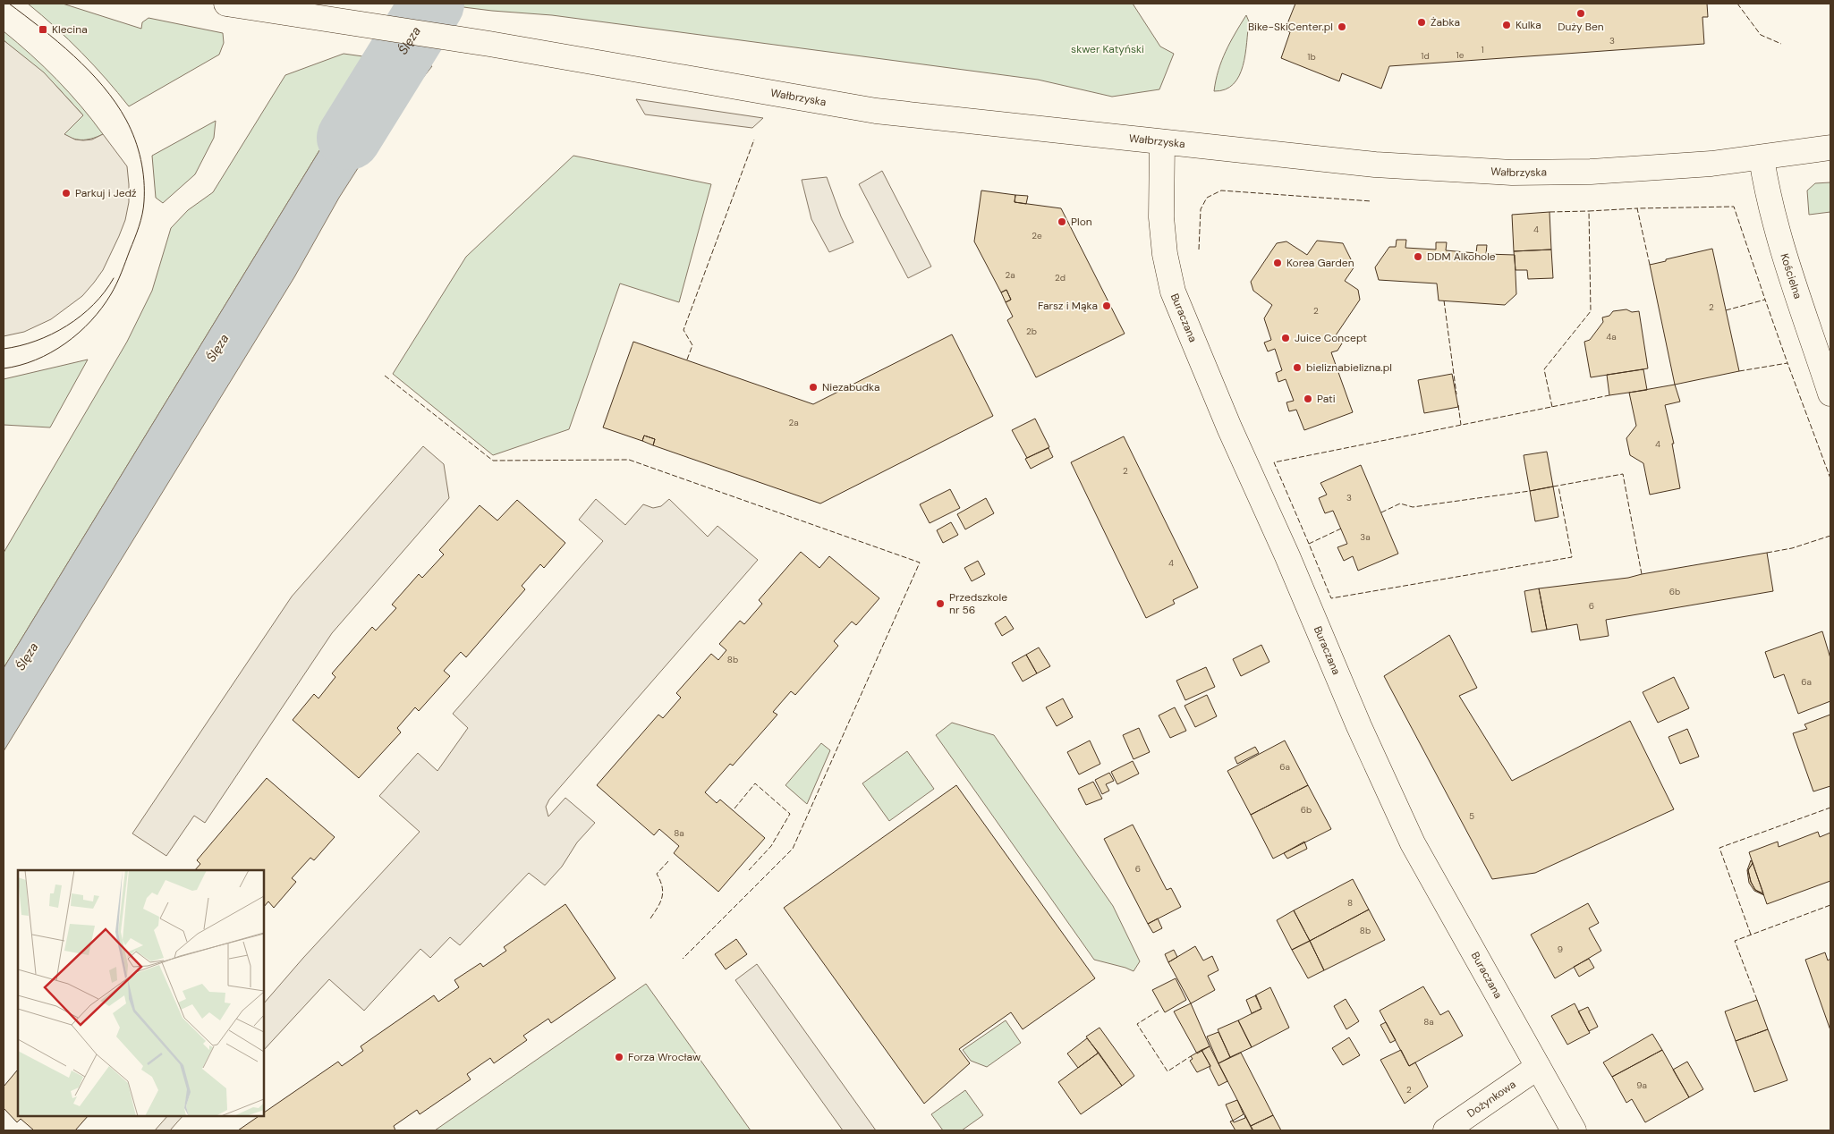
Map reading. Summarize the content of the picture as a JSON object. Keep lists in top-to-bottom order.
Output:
{
  "streets": {
    "street": [
      "Wałbrzyska",
      "Kościelna",
      "Buraczana",
      "Dożynkowa"
    ]
  },
  "crossings": [
    ["Wałbrzyska", "Kościelna"],
    ["Wałbrzyska", "Buraczana"],
    ["Buraczana", "Dożynkowa"]
  ],
  "water": ["Ślęza"],
  "parks": ["skwer Katyński"],
  "places": {
    "other": [
      "Duży Ben",
      "Żabka",
      "Kulka",
      "Bike-SkiCenter.pl",
      "Parkuj i Jedź",
      "Plon",
      "DDM Alkohole",
      "Korea Garden",
      "Farsz i Mąka",
      "Juice Concept",
      "bieliznabielizna.pl",
      "Niezabudka",
      "Pati",
      "Przedszkole nr 56",
      "Forza Wrocław"
    ],
    "transit": ["Klecina"]
  },
  "house_numbers": [
    "3",
    "1",
    "1e",
    "1d",
    "1b",
    "4",
    "2e",
    "2a",
    "2d",
    "2",
    "2",
    "2b",
    "4a",
    "2a",
    "4",
    "2",
    "3",
    "3a",
    "4",
    "6b",
    "6",
    "8b",
    "6a",
    "6a",
    "6b",
    "5",
    "8a",
    "6",
    "8",
    "8b",
    "9",
    "8a",
    "9a",
    "2"
  ]
}
